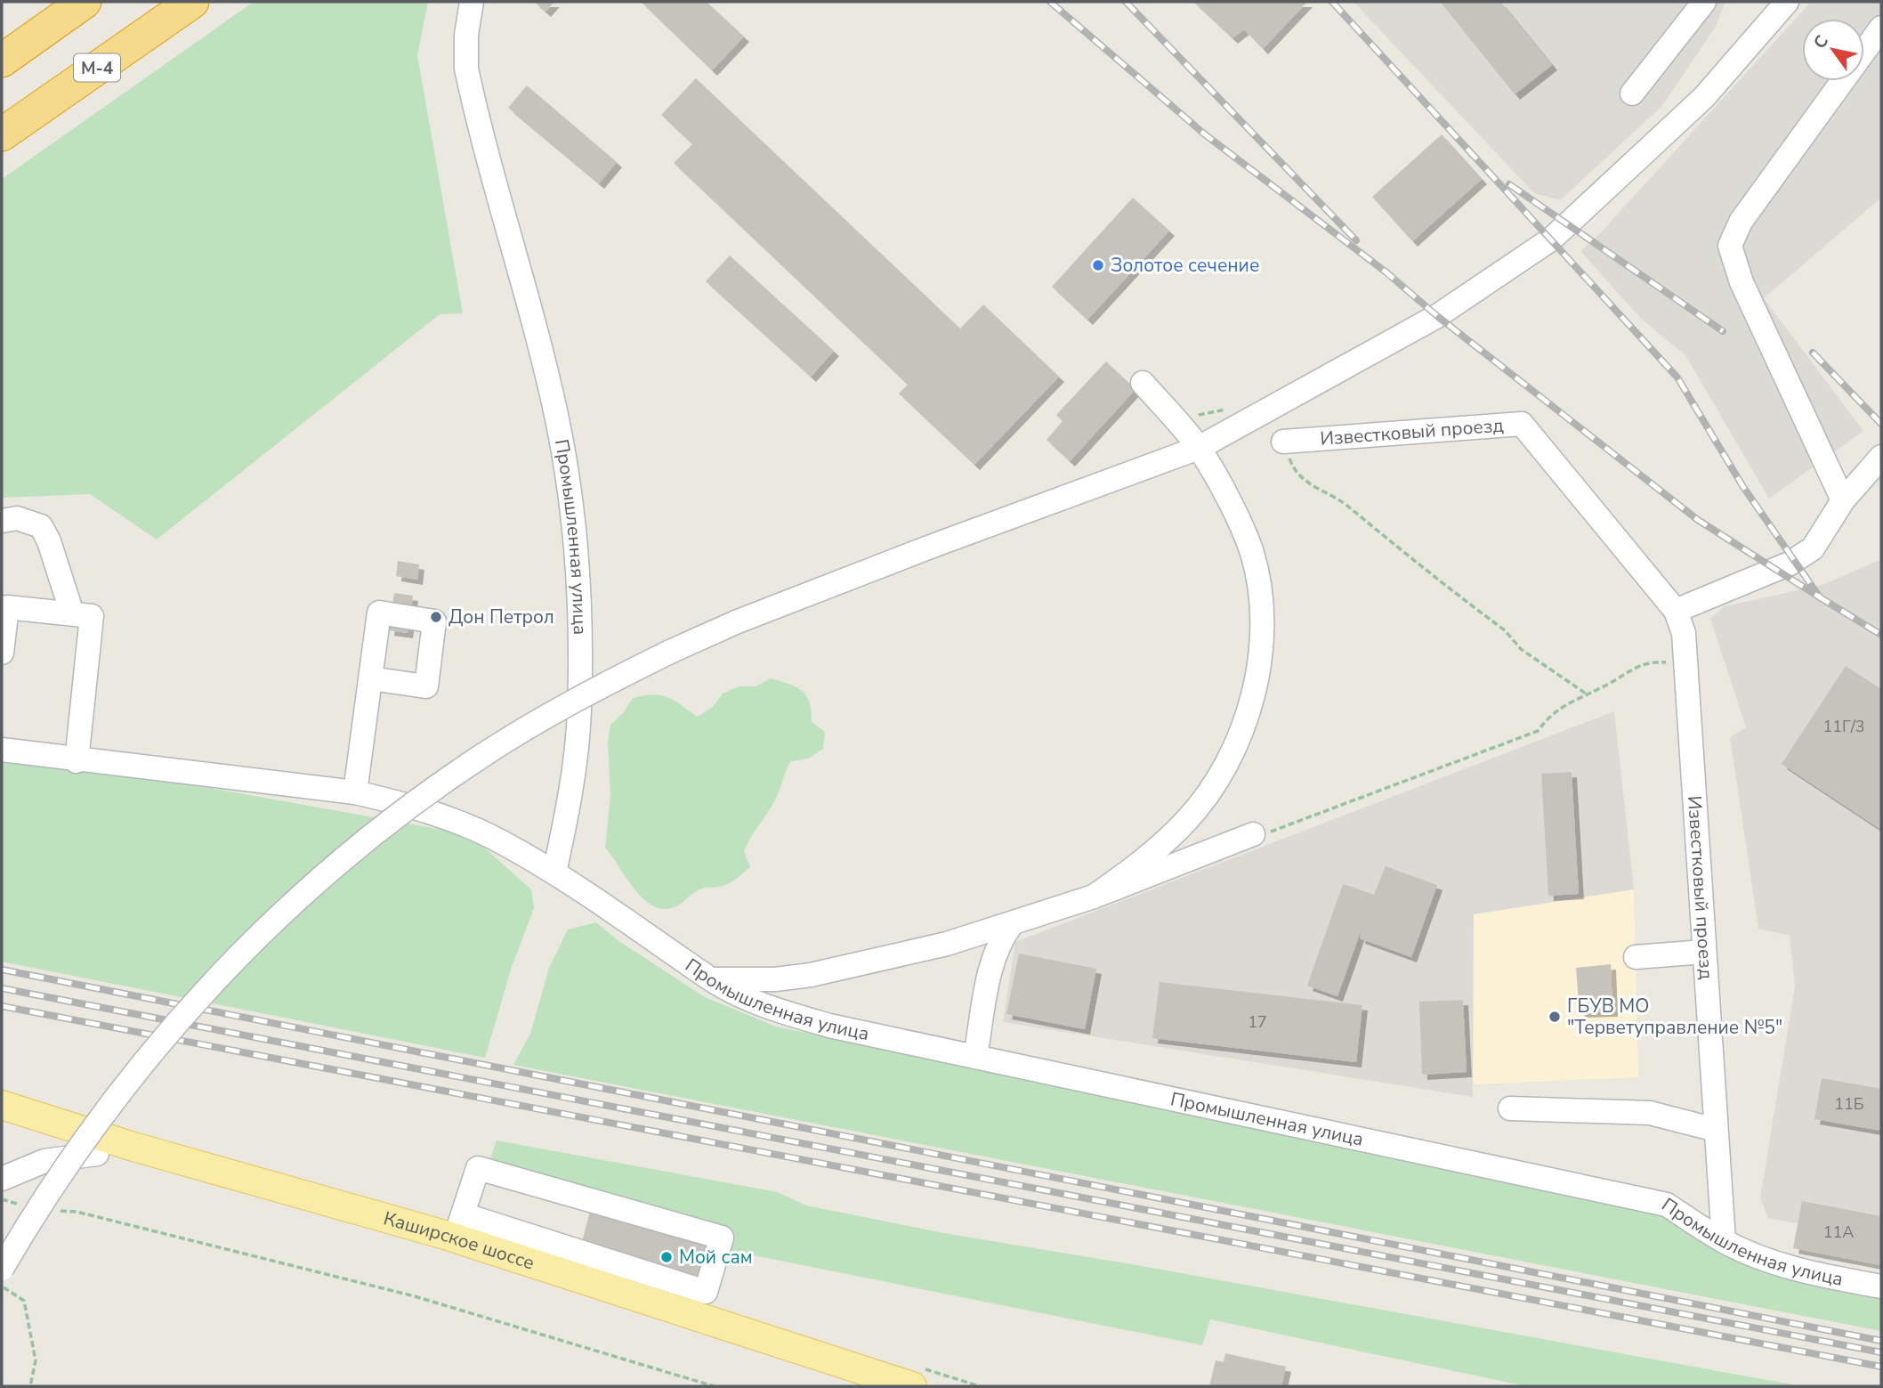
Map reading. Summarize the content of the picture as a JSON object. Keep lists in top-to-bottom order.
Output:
{
  "streets": {
    "highway": ["М-4"],
    "main road": ["Каширское шоссе"],
    "street": ["Известковый проезд", "Промышленная улица"]
  },
  "crossings": [
    ["Известковый проезд", "Промышленная улица"]
  ],
  "places": [
    "Золотое сечение",
    "Дон Петрол",
    "ГБУВ МО \"Терветуправление №5\"",
    "Мой сам"
  ],
  "house_numbers": [
    "11Г/3",
    "17",
    "11Б",
    "11А"
  ],
  "north": "top left"
}
